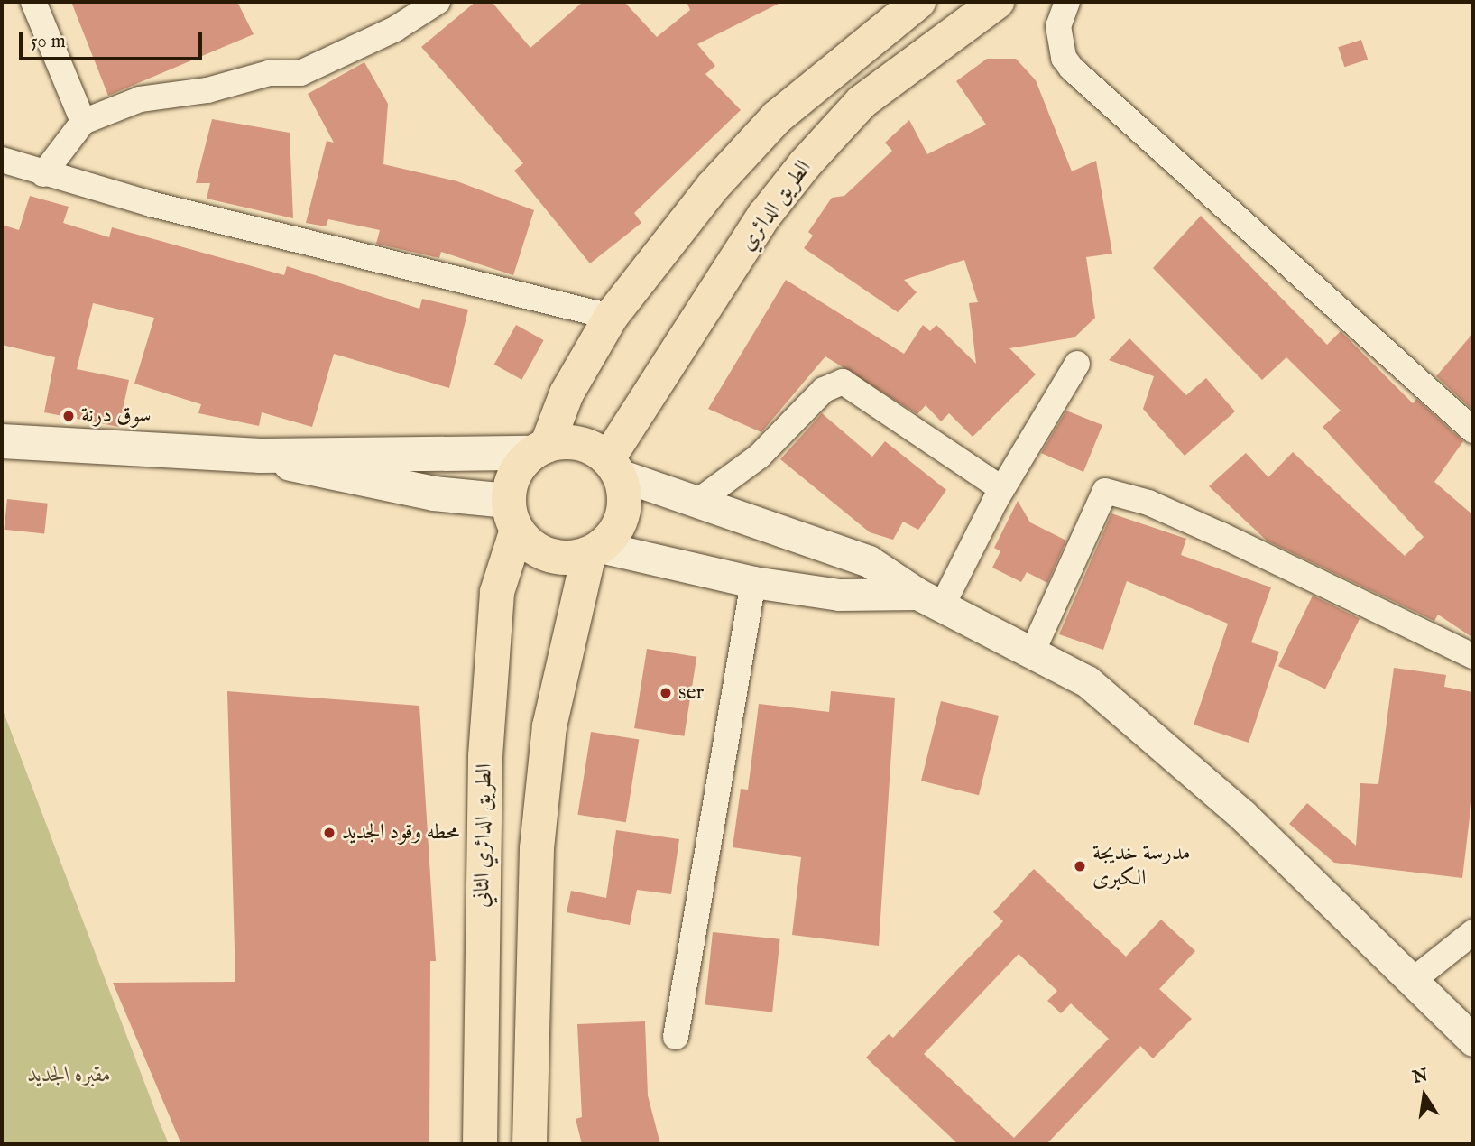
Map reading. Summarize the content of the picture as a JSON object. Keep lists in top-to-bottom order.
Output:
{
  "streets": {
    "main road": ["الطريق الدائري", "الطريق الدائري الثاني"]
  },
  "crossings": [
    ["الطريق الدائري", "الطريق الدائري الثاني"]
  ],
  "parks": ["مقبره الجديد"],
  "places": [
    "سوق درنة",
    "ser",
    "محطه وقود الجديد",
    "مدرسة خديجة الكبرى"
  ],
  "scale_bar": "50 m",
  "north": "top"
}
